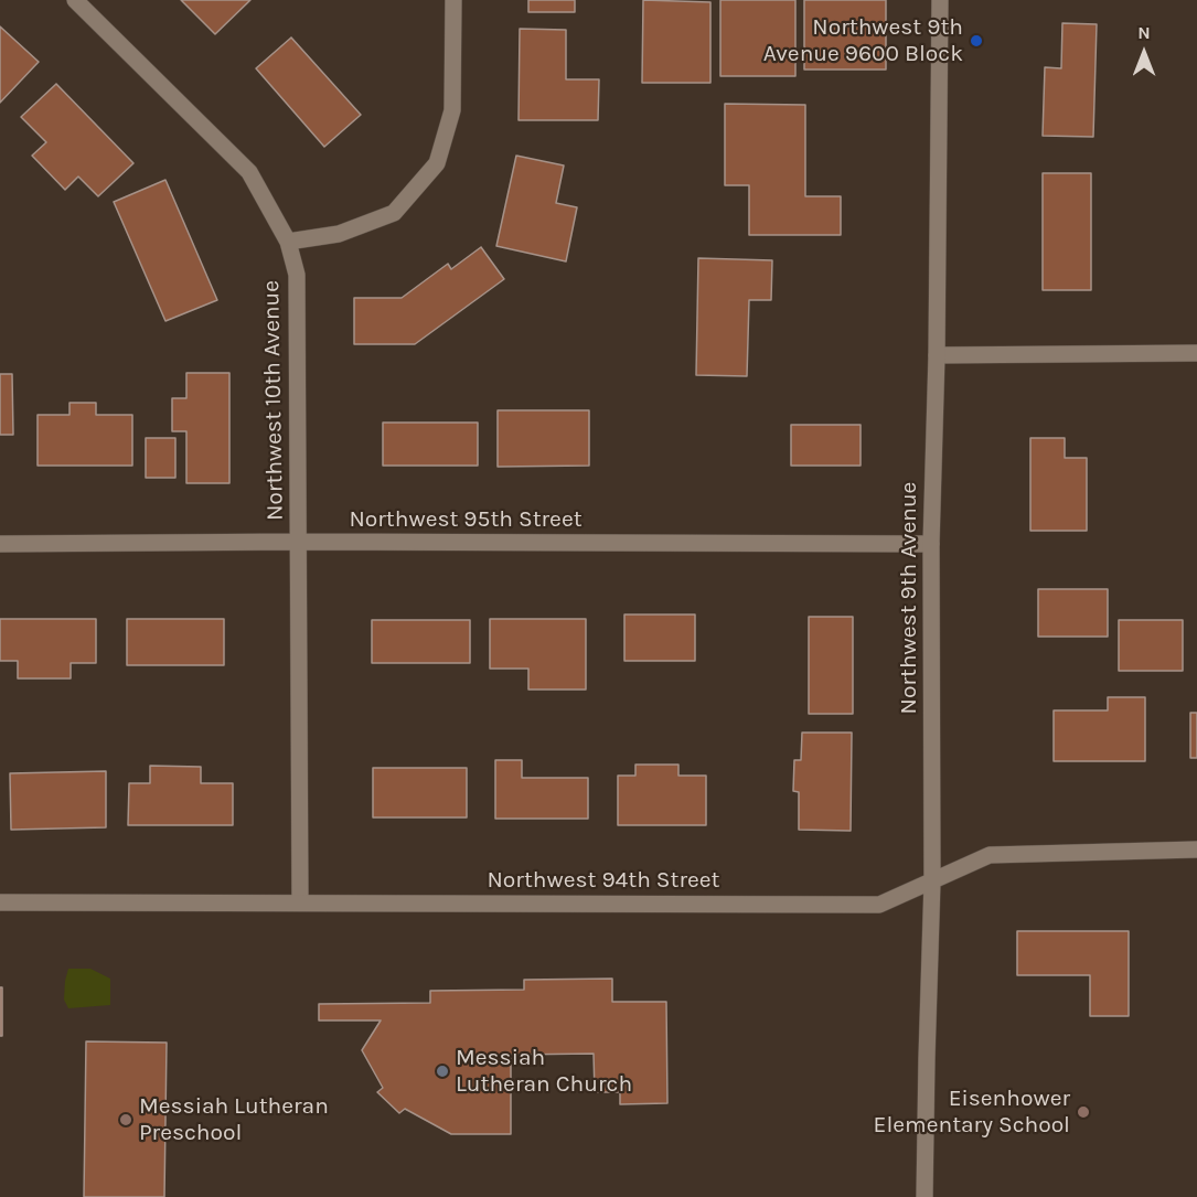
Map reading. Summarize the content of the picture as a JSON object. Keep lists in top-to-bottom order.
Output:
{
  "streets": {
    "street": [
      "Northwest 10th Avenue",
      "Northwest 95th Street",
      "Northwest 9th Avenue",
      "Northwest 94th Street"
    ]
  },
  "crossings": [
    ["Northwest 10th Avenue", "Northwest 95th Street"],
    ["Northwest 10th Avenue", "Northwest 94th Street"],
    ["Northwest 95th Street", "Northwest 9th Avenue"],
    ["Northwest 9th Avenue", "Northwest 94th Street"]
  ],
  "places": [
    "Northwest 9th Avenue 9600 Block",
    "Messiah Lutheran Church",
    "Eisenhower Elementary School",
    "Messiah Lutheran Preschool"
  ],
  "north": "top"
}
